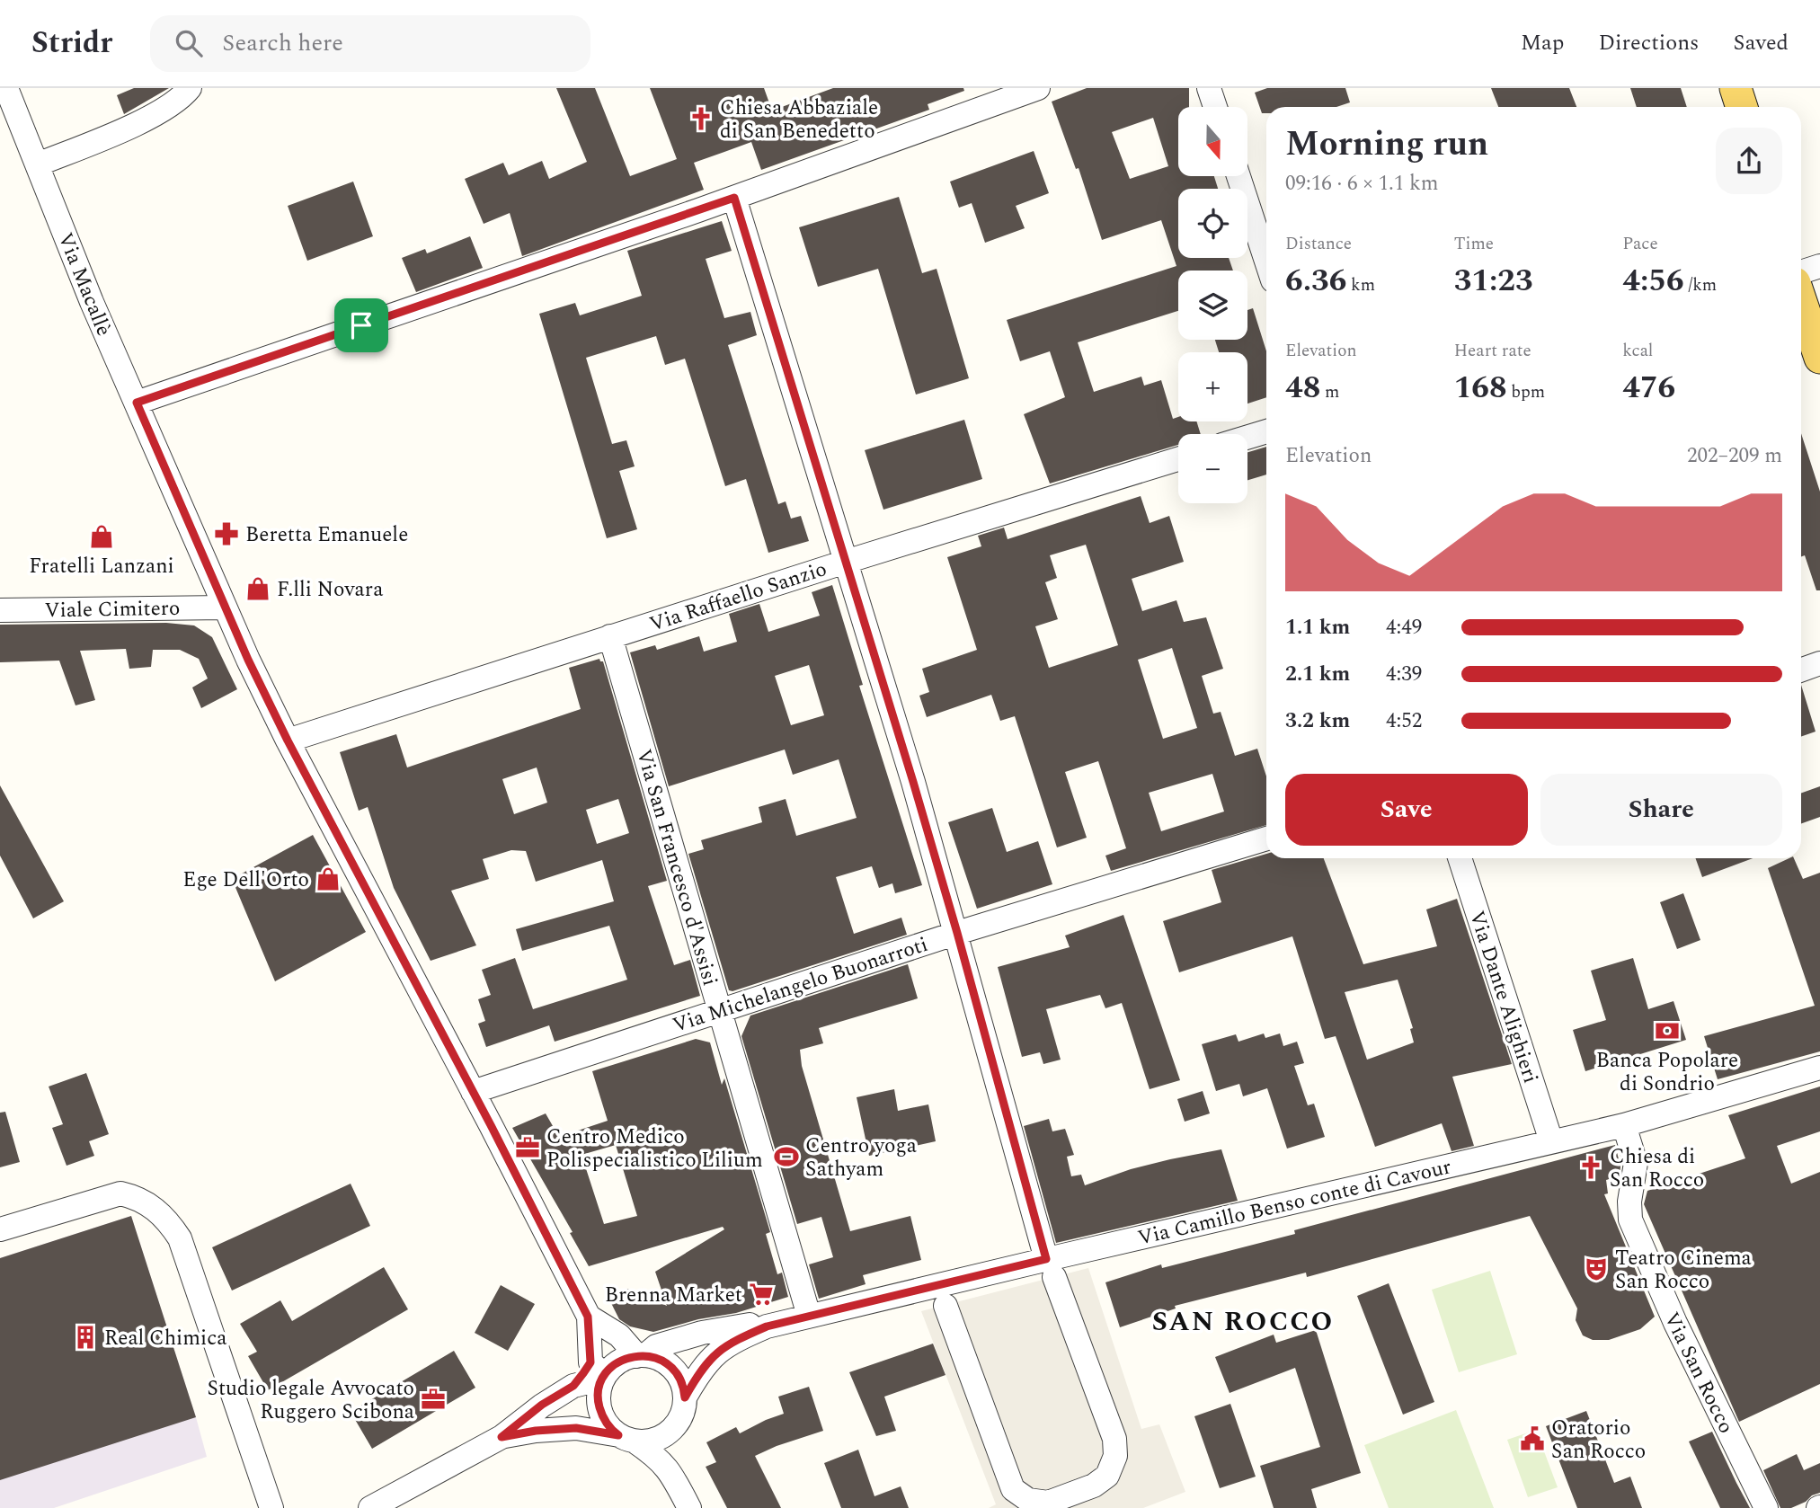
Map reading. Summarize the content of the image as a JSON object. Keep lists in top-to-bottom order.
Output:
{
  "streets": {
    "street": [
      "Via Macallè",
      "Via Raffaello Sanzio",
      "Viale Cimitero",
      "Via San Francesco d'Assisi",
      "Via Michelangelo Buonarroti",
      "Via Dante Alighieri",
      "Via Camillo Benso conte di Cavour",
      "Via San Rocco"
    ]
  },
  "crossings": [
    ["Via Macallè", "Via Raffaello Sanzio"],
    ["Via Macallè", "Viale Cimitero"],
    ["Via Macallè", "Via Michelangelo Buonarroti"],
    ["Via Raffaello Sanzio", "Via San Francesco d'Assisi"],
    ["Via San Francesco d'Assisi", "Via Michelangelo Buonarroti"],
    ["Via San Francesco d'Assisi", "Via Camillo Benso conte di Cavour"],
    ["Via Dante Alighieri", "Via Camillo Benso conte di Cavour"],
    ["Via Camillo Benso conte di Cavour", "Via San Rocco"]
  ],
  "districts": ["SAN ROCCO"],
  "places": {
    "church": ["Chiesa Abbaziale di San Benedetto", "Chiesa di San Rocco"],
    "pharmacy": ["Beretta Emanuele"],
    "shop": ["Fratelli Lanzani", "F.lli Novara", "Ege Dell'Orto"],
    "bank": ["Banca Popolare di Sondrio"],
    "office": ["Centro Medico Polispecialistico Lilium", "Studio legale Avvocato Ruggero Scibona"],
    "sports": ["Centro yoga Sathyam"],
    "theatre": ["Teatro Cinema San Rocco"],
    "supermarket": ["Brenna Market"],
    "building": ["Real Chimica"],
    "public building": ["Oratorio San Rocco"]
  },
  "north": "bottom",
  "page": {
    "header": "Stridr",
    "search": "Search here",
    "nav": ["Map", "Directions", "Saved"],
    "map_buttons": ["+", "−"],
    "heading": ["Morning run", "09:16 · 6 × 1.1 km"],
    "stats": [
      ["Distance", "6.36 km"],
      ["Time", "31:23"],
      ["Pace", "4:56 /km"],
      ["Elevation", "48 m"],
      ["Heart rate", "168 bpm"],
      ["kcal", "476"]
    ],
    "chart": ["Elevation", "202–209 m"],
    "list": [
      {
        "name": "1.1 km",
        "note": "4:49"
      },
      {
        "name": "2.1 km",
        "note": "4:39"
      },
      {
        "name": "3.2 km",
        "note": "4:52"
      }
    ],
    "buttons": ["Save", "Share"]
  }
}
